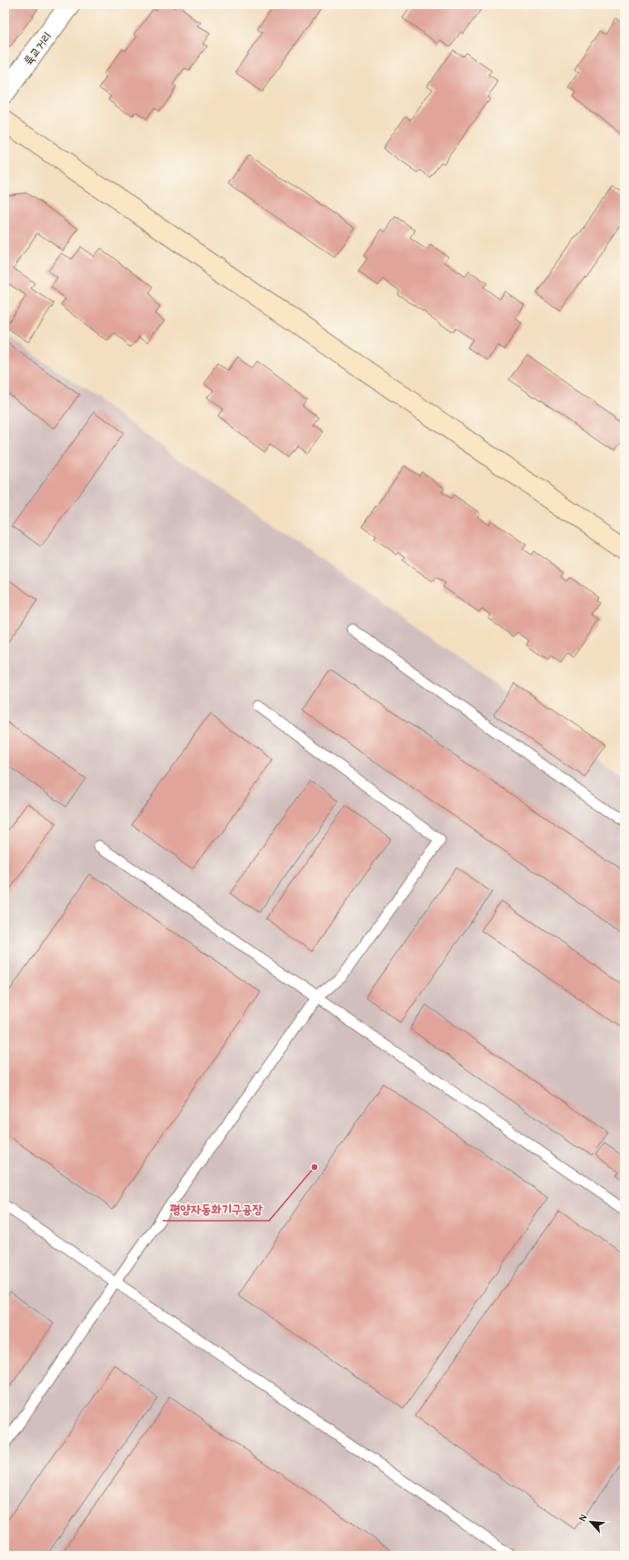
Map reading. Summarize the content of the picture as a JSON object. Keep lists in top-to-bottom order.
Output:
{
  "streets": {
    "street": ["륙교거리"]
  },
  "places": ["평양자동화기구공장"],
  "north": "top left"
}
